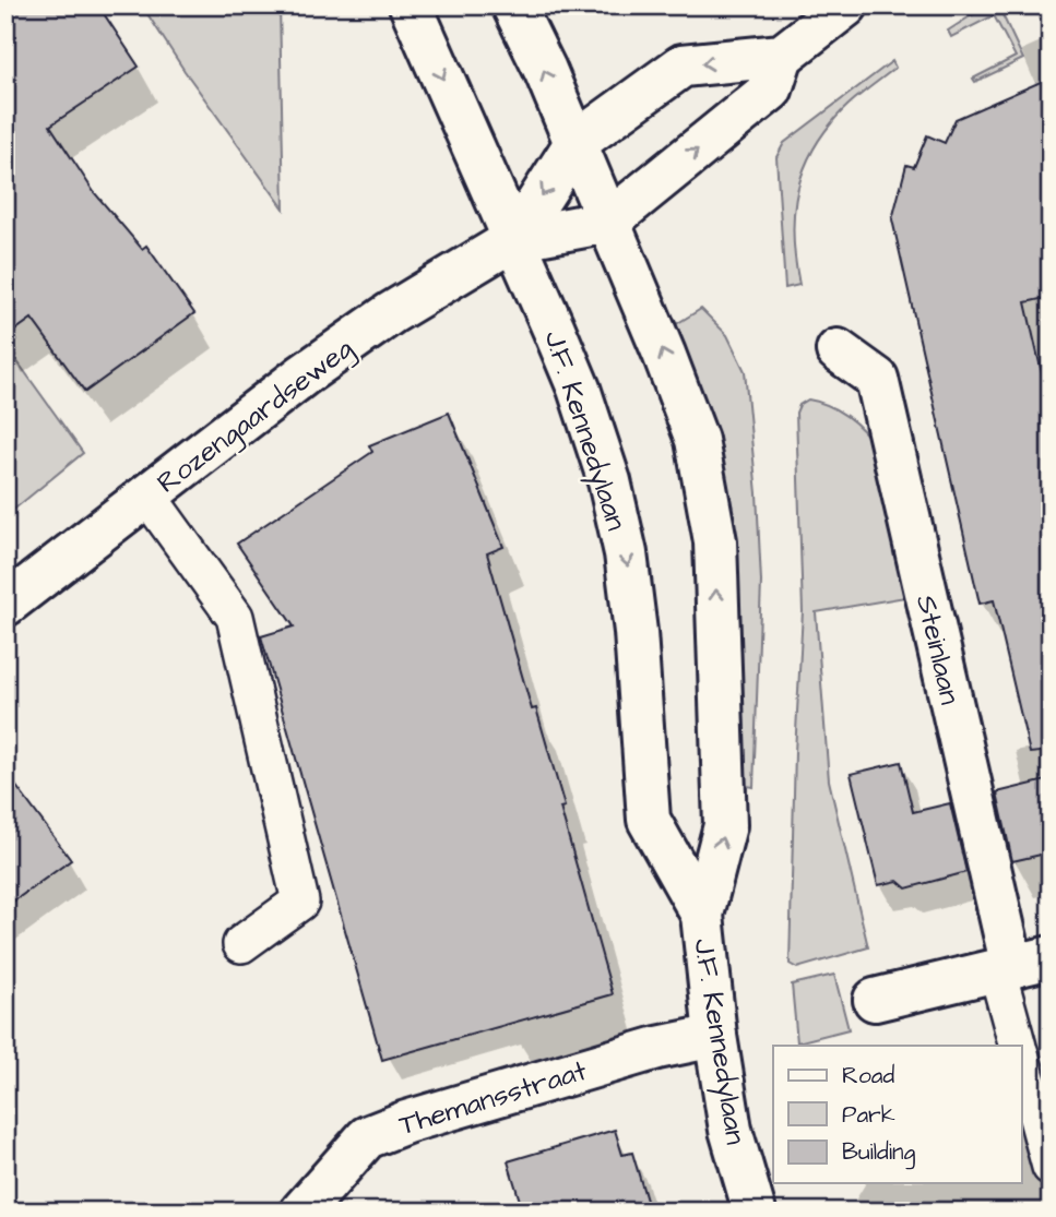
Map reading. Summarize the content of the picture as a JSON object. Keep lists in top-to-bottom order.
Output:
{
  "streets": {
    "street": [
      "Rozengaardseweg",
      "J.F. Kennedylaan",
      "Steinlaan",
      "Themansstraat"
    ]
  },
  "crossings": [
    ["Rozengaardseweg", "J.F. Kennedylaan"],
    ["J.F. Kennedylaan", "Themansstraat"]
  ],
  "legend": ["Road", "Park", "Building"]
}
